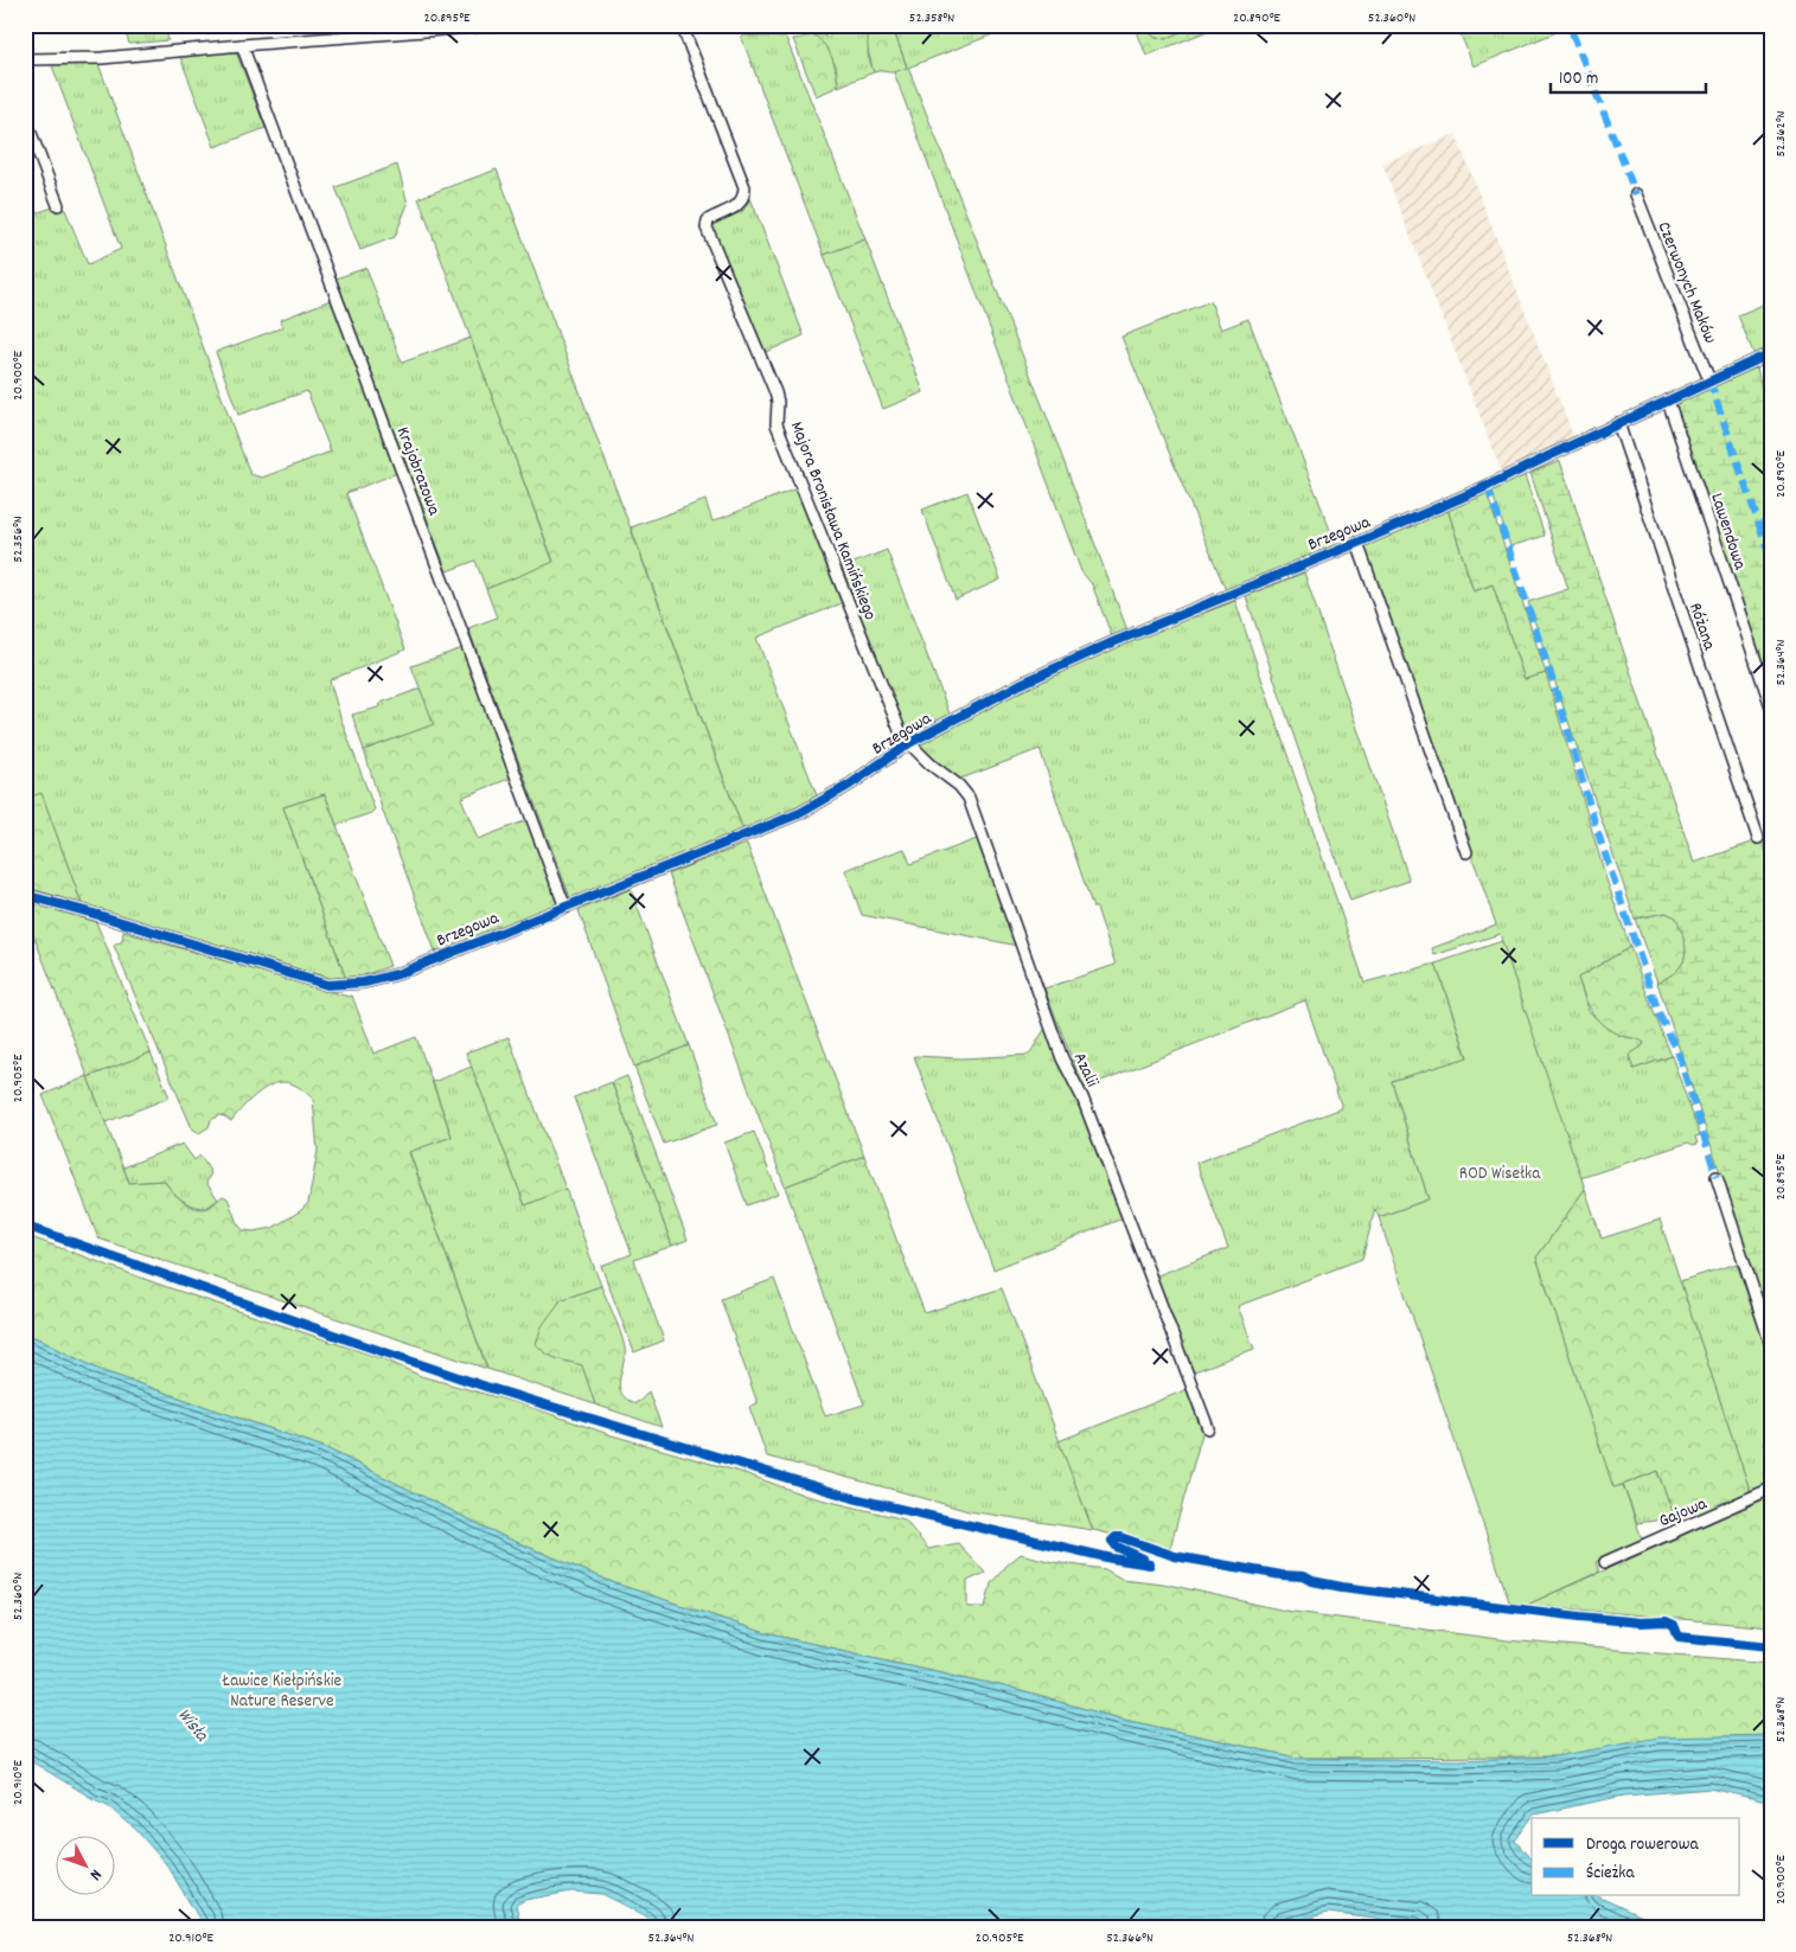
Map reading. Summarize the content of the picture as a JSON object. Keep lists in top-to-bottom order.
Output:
{
  "streets": {
    "street": [
      "Czerwonych Maków",
      "Krajobrazowa",
      "Majora Bronisława Kamińskiego",
      "Lawendowa",
      "Brzegowa",
      "Różana",
      "Azalii",
      "Gajowa"
    ]
  },
  "crossings": [
    ["Czerwonych Maków", "Brzegowa"],
    ["Krajobrazowa", "Brzegowa"],
    ["Majora Bronisława Kamińskiego", "Brzegowa"],
    ["Majora Bronisława Kamińskiego", "Azalii"],
    ["Lawendowa", "Brzegowa"],
    ["Brzegowa", "Różana"],
    ["Brzegowa", "Azalii"]
  ],
  "water": ["Wisła"],
  "parks": ["ROD Wisełka", "Ławice Kiełpińskie Nature Reserve"],
  "legend": ["Droga rowerowa", "Ścieżka"],
  "scale_bar": "100 m",
  "north": "bottom right",
  "coordinates": [
    "20.895°E",
    "52.358°N",
    "20.890°E",
    "52.360°N",
    "52.362°N",
    "20.900°E",
    "52.356°N",
    "52.364°N",
    "20.905°E",
    "52.368°N",
    "20.910°E",
    "52.366°N"
  ]
}
